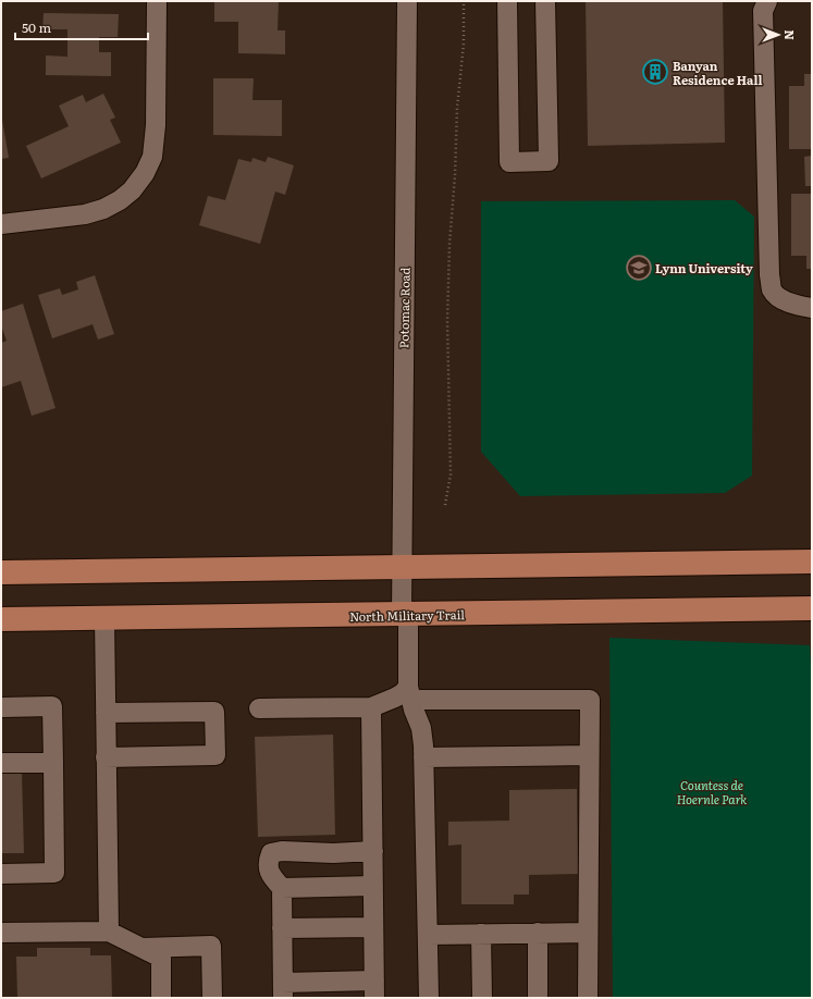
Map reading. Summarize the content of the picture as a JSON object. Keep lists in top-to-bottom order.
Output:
{
  "streets": {
    "main road": ["North Military Trail"],
    "street": ["Potomac Road"]
  },
  "crossings": [
    ["Potomac Road", "North Military Trail"]
  ],
  "parks": ["Countess de Hoernle Park"],
  "places": {
    "building": ["Banyan Residence Hall"],
    "school or university": ["Lynn University"]
  },
  "scale_bar": "50 m",
  "north": "right"
}
